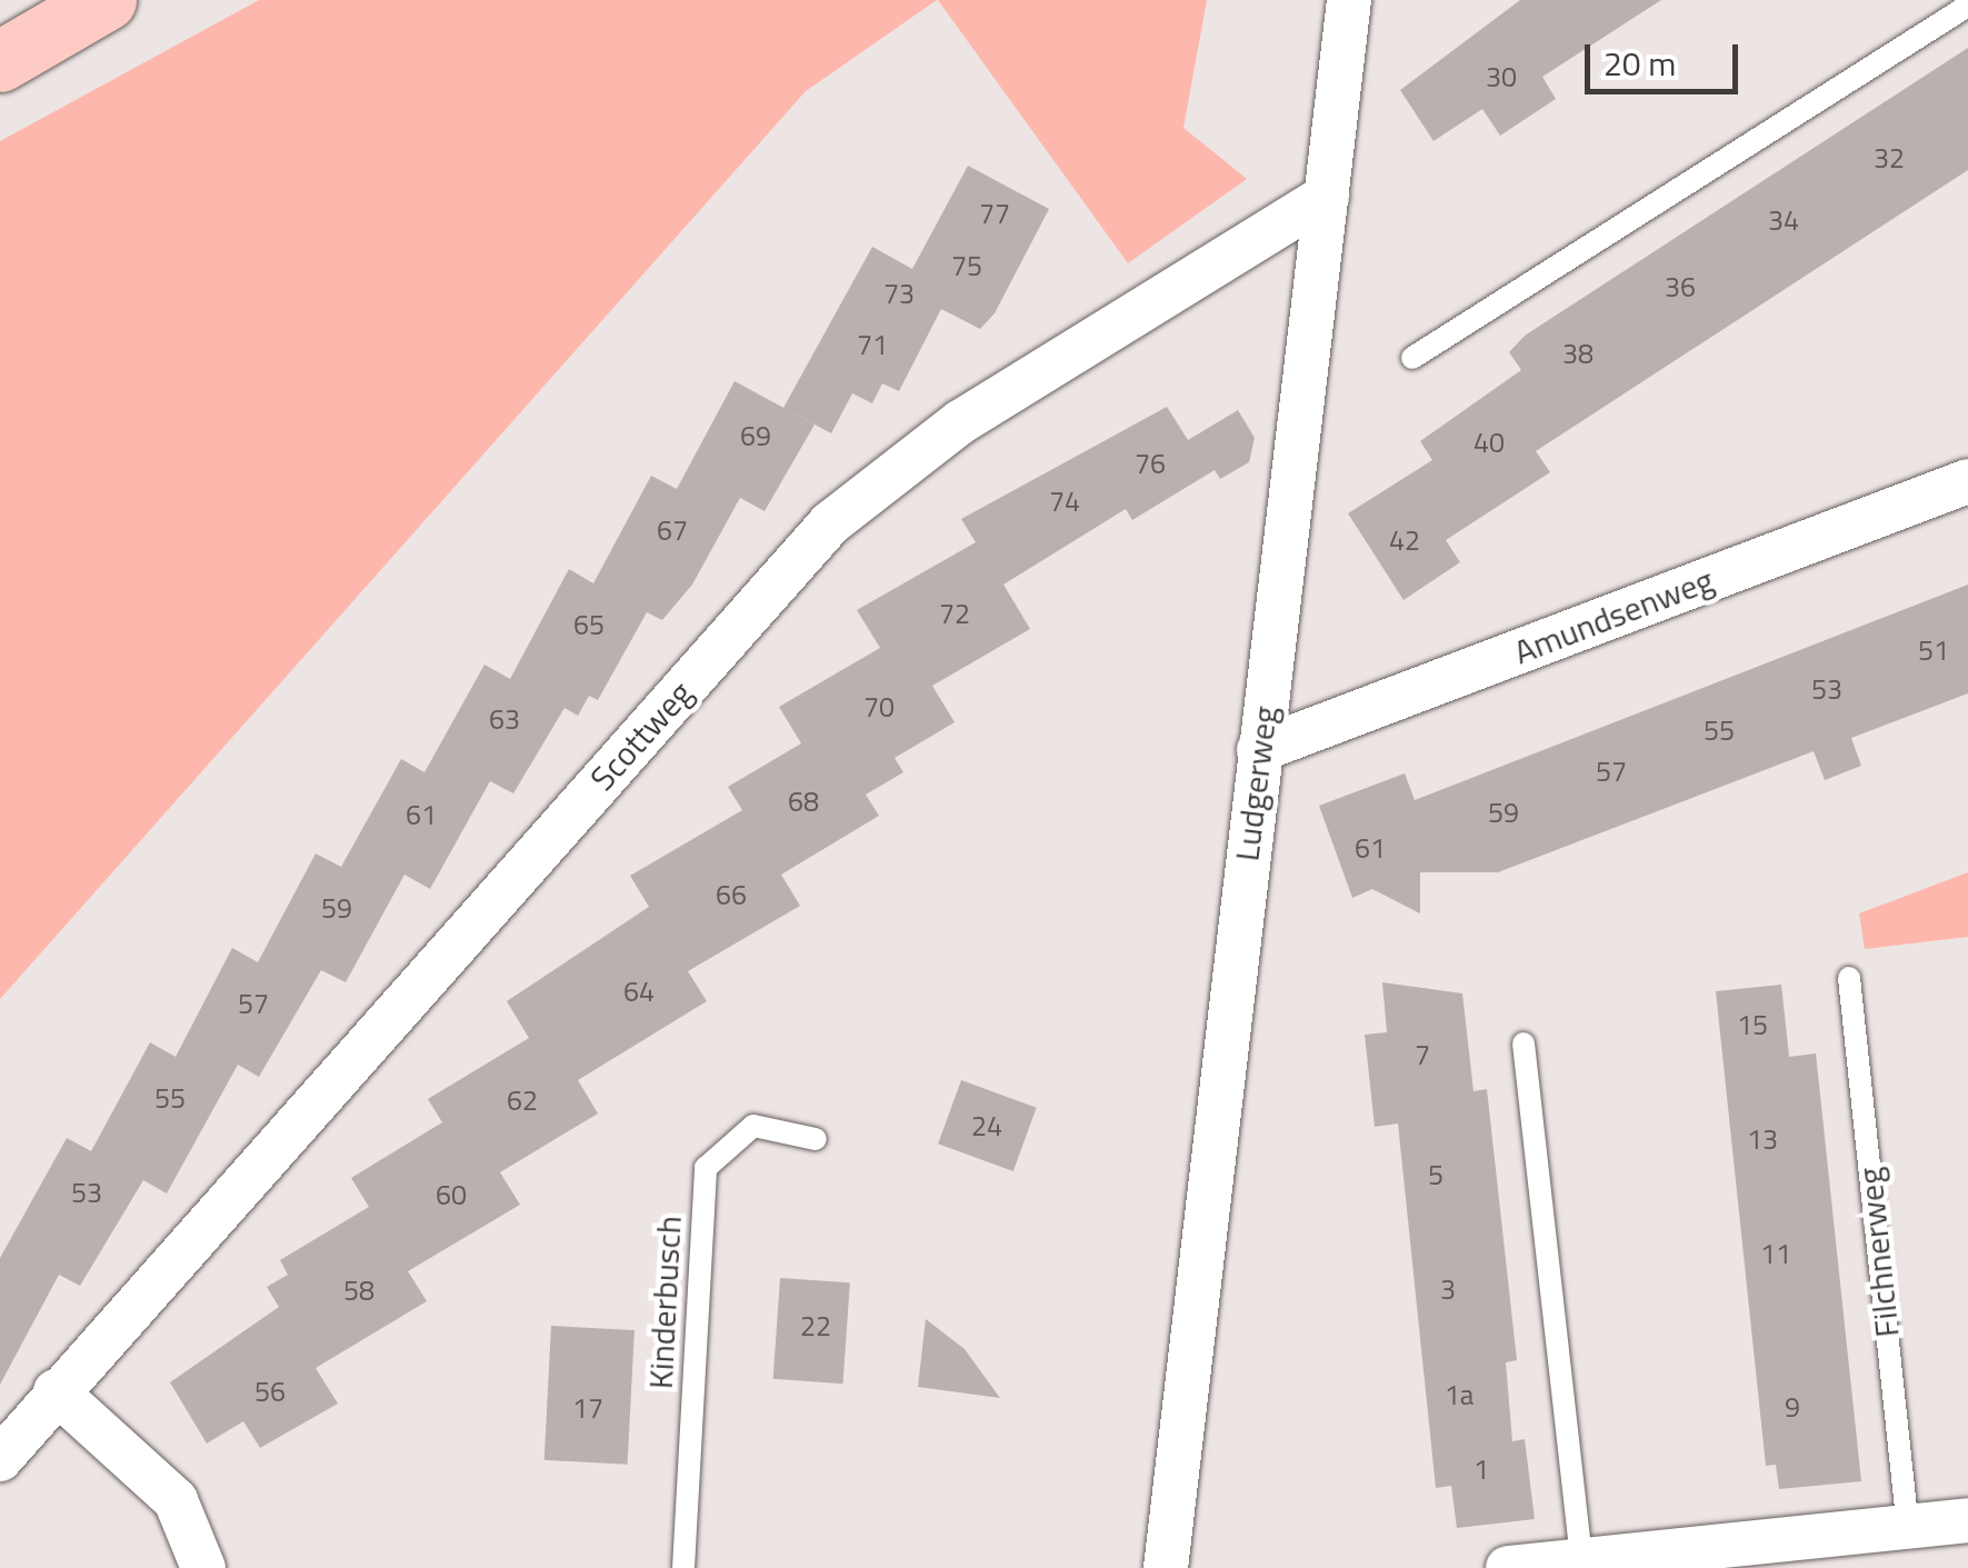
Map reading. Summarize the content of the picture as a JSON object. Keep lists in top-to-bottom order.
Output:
{
  "streets": {
    "street": ["Amundsenweg", "Scottweg", "Ludgerweg"],
    "lane": ["Filchnerweg", "Kinderbusch"]
  },
  "crossings": [
    ["Amundsenweg", "Ludgerweg"],
    ["Scottweg", "Ludgerweg"]
  ],
  "house_numbers": [
    "30",
    "32",
    "77",
    "34",
    "75",
    "36",
    "73",
    "71",
    "38",
    "69",
    "40",
    "76",
    "74",
    "67",
    "42",
    "72",
    "65",
    "51",
    "53",
    "70",
    "63",
    "55",
    "57",
    "68",
    "59",
    "61",
    "61",
    "66",
    "59",
    "64",
    "57",
    "15",
    "7",
    "55",
    "62",
    "24",
    "13",
    "5",
    "53",
    "60",
    "11",
    "3",
    "58",
    "22",
    "56",
    "1a",
    "9",
    "17",
    "1"
  ],
  "scale_bar": "20 m"
}
